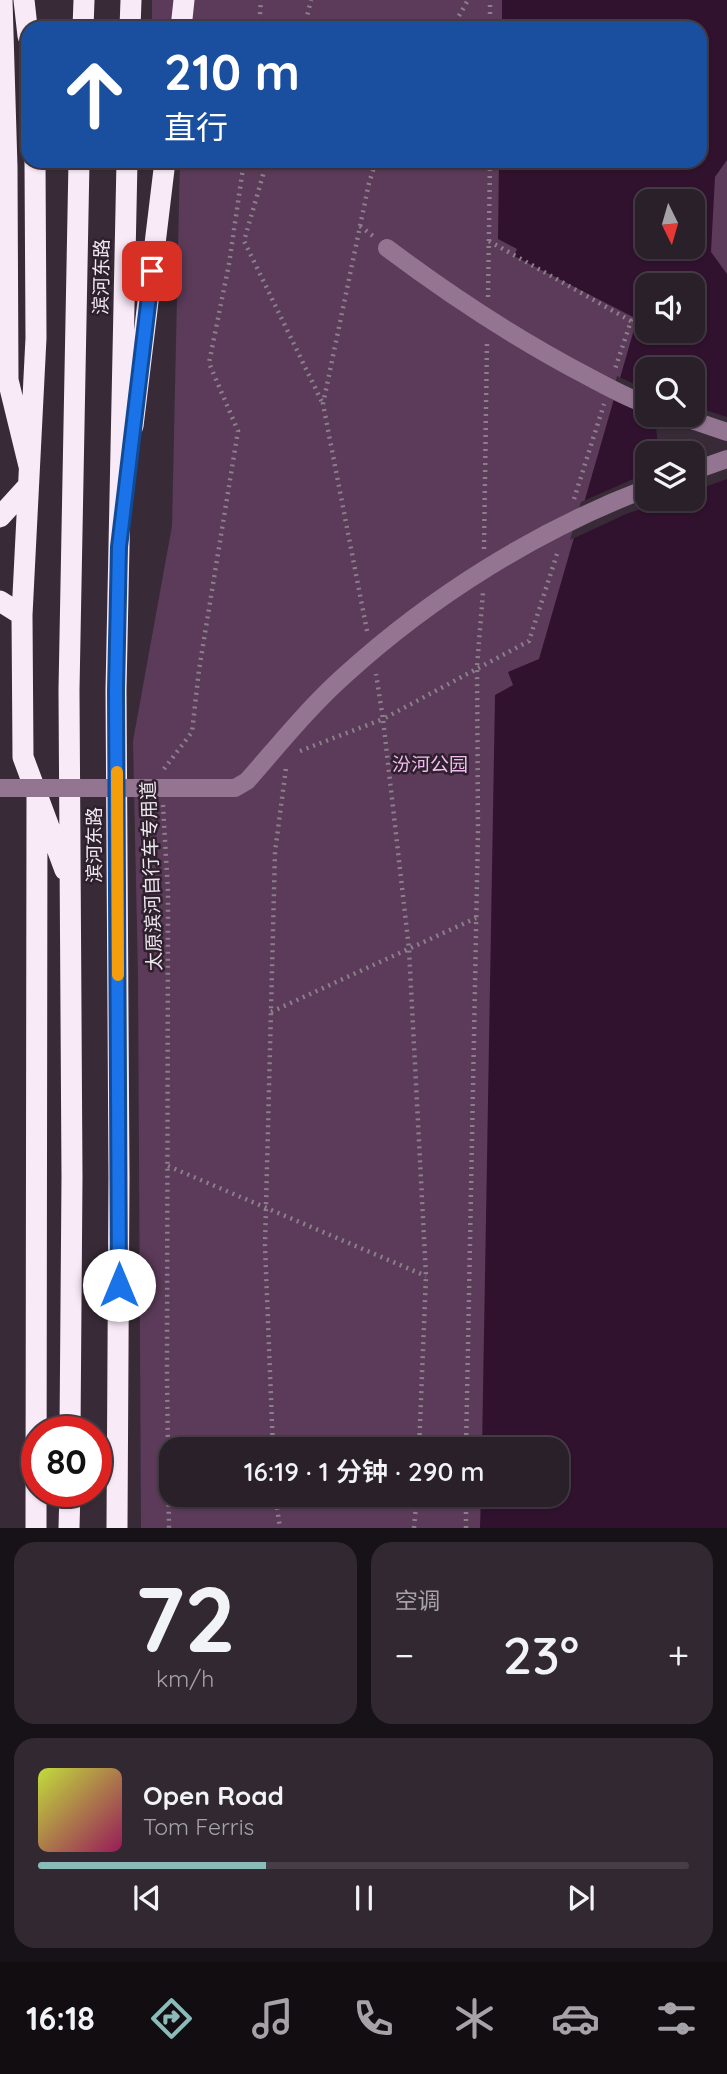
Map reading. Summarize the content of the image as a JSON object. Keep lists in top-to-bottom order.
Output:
{
  "streets": {
    "highway": ["滨河东路"],
    "path": ["太原滨河自行车专用道"]
  },
  "parks": ["汾河公园"],
  "north": "bottom",
  "page": {
    "turn": ["210 m", "直行"],
    "limit": "80",
    "trip": "16:19 · 1 分钟 · 290 m",
    "tile": [
      ["72", "km/h"],
      "空调"
    ],
    "heat": ["−", "23°", "+"],
    "song": ["Open Road", "Tom Ferris"],
    "tabs": "16:18"
  }
}
